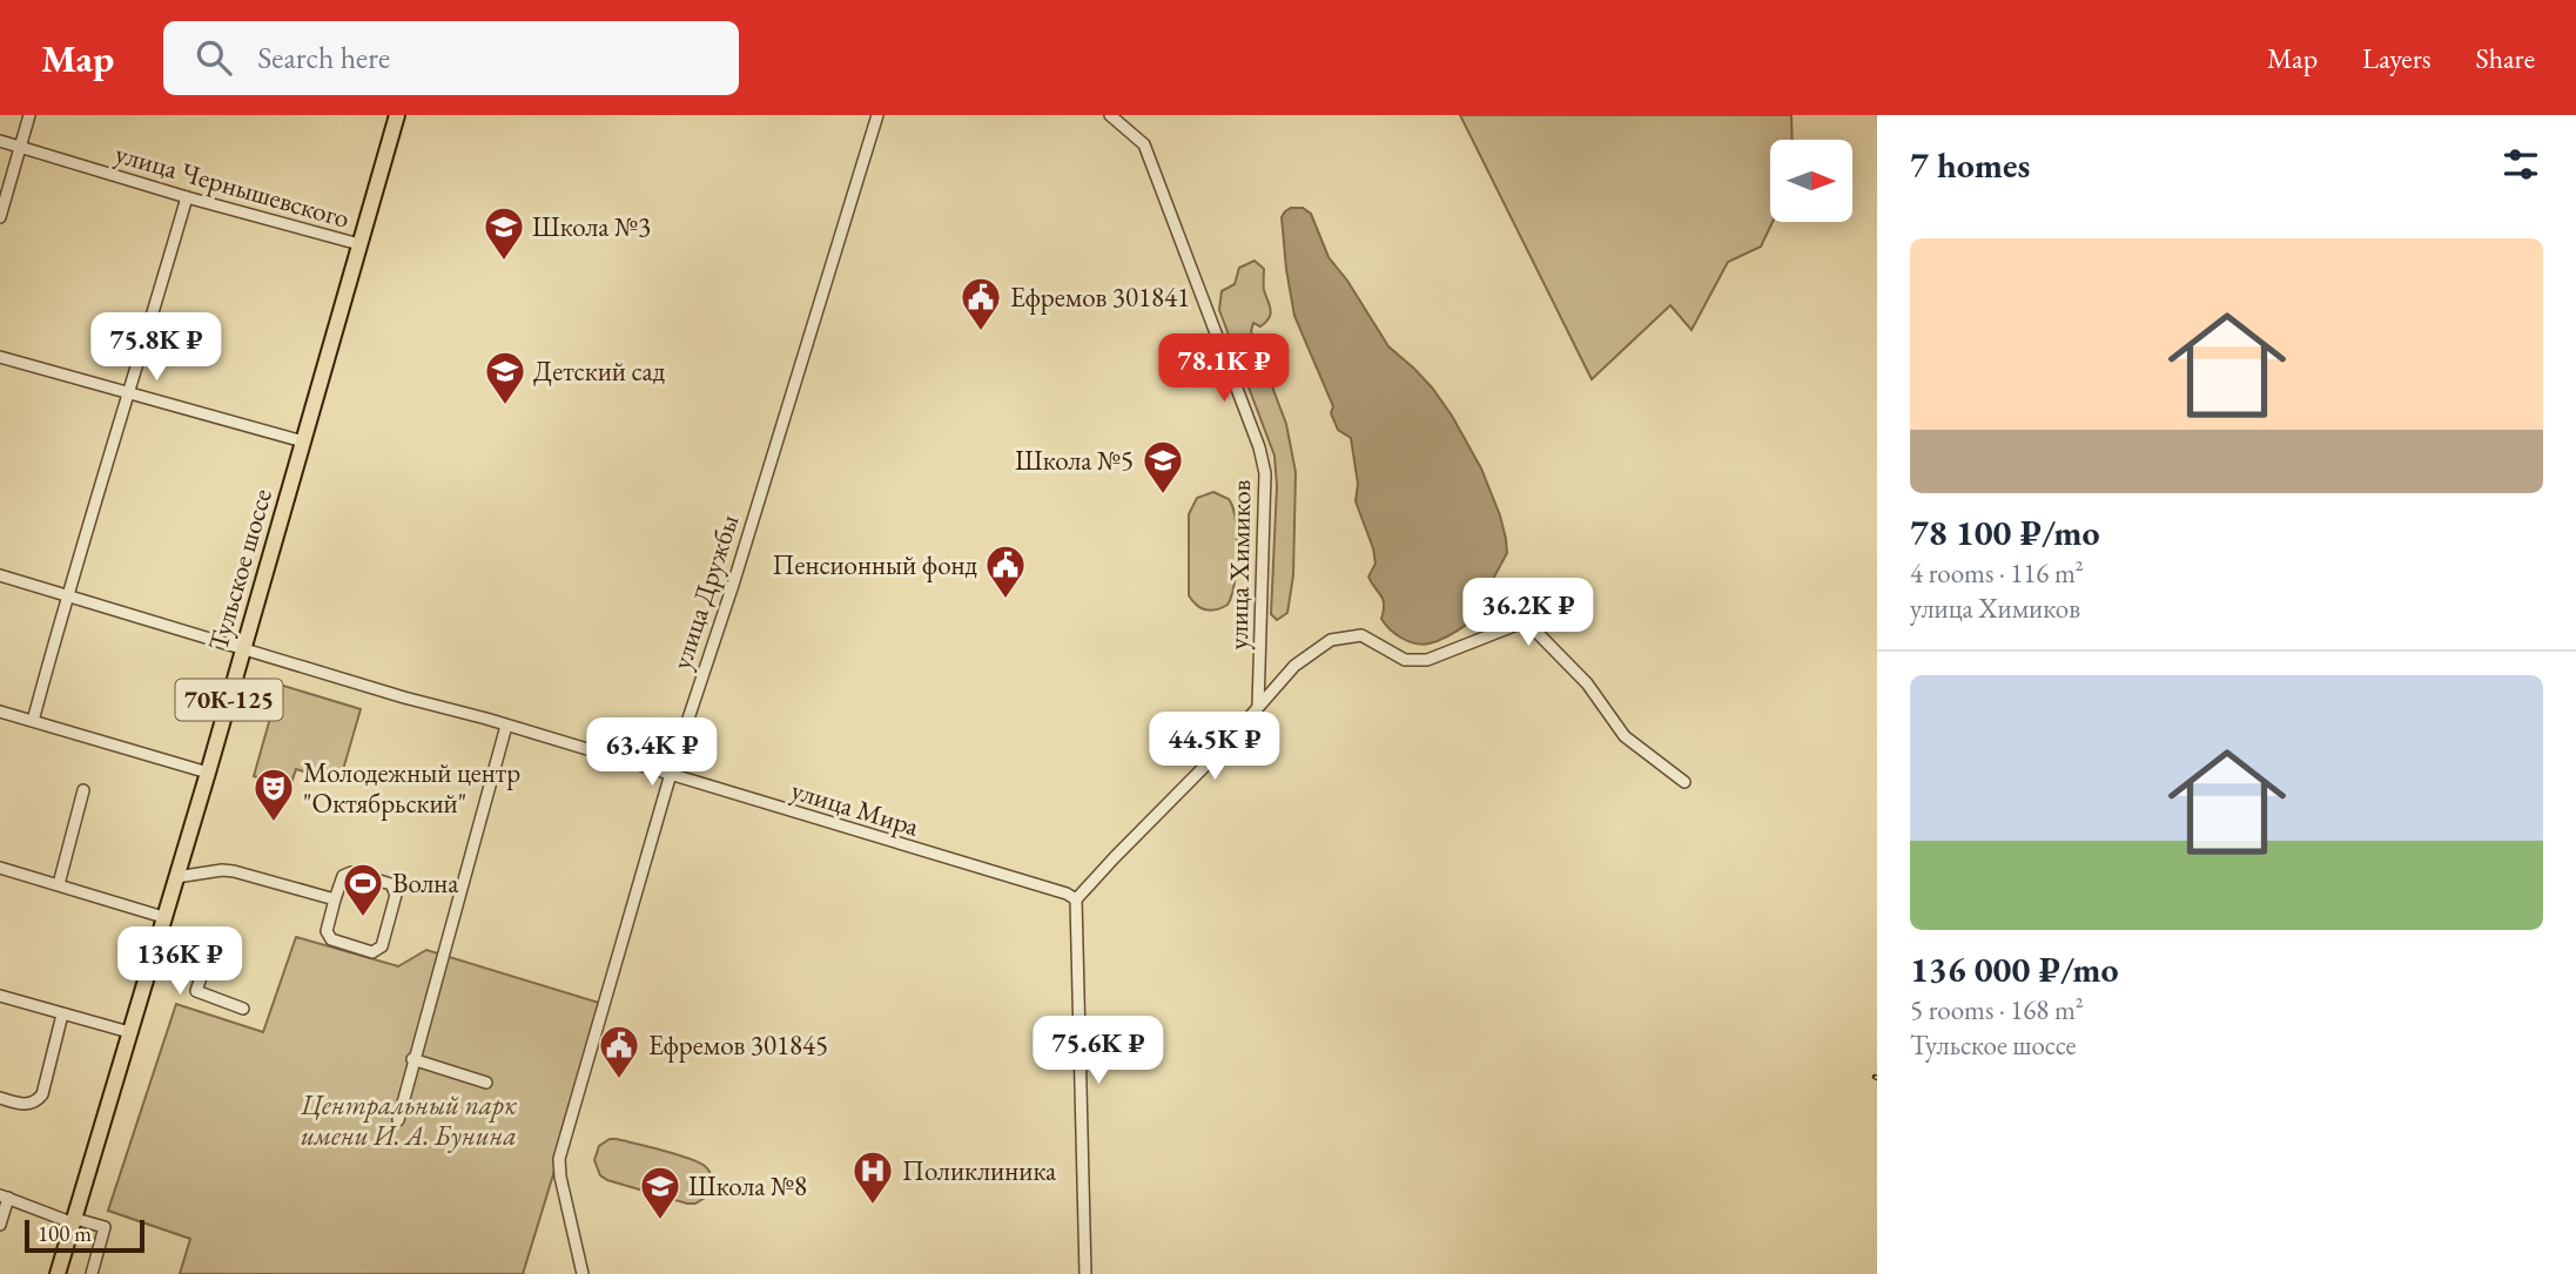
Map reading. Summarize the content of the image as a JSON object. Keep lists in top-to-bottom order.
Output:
{
  "streets": {
    "main road": ["Тульское шоссе", "70К-125"],
    "street": [
      "улица Чернышевского",
      "улица Химиков",
      "улица Дружбы",
      "улица Мира"
    ]
  },
  "crossings": [
    ["улица Чернышевского", "Тульское шоссе"],
    ["Тульское шоссе", "улица Мира"],
    ["улица Дружбы", "улица Мира"]
  ],
  "parks": ["Центральный парк имени И. А. Бунина"],
  "places": {
    "school or university": [
      "Школа №3",
      "Детский сад",
      "Школа №5",
      "Школа №8"
    ],
    "public building": ["Ефремов 301841", "Пенсионный фонд", "Ефремов 301845"],
    "theatre": ["Молодежный центр \"Октябрьский\""],
    "sports": ["Волна"],
    "hospital": ["Поликлиника"]
  },
  "scale_bar": "100 m",
  "north": "right",
  "page": {
    "header": "Map",
    "search": "Search here",
    "nav": ["Map", "Layers", "Share"],
    "heading": "7 homes",
    "list": [
      {
        "name": "78 100 ₽/mo",
        "note": "4 rooms · 116 m² · улица Химиков"
      },
      {
        "name": "136 000 ₽/mo",
        "note": "5 rooms · 168 m² · Тульское шоссе"
      }
    ],
    "price": [
      "75.8K ₽",
      "78.1K ₽",
      "36.2K ₽",
      "44.5K ₽",
      "63.4K ₽",
      "136K ₽",
      "75.6K ₽"
    ],
    "scale": "100 m"
  }
}
